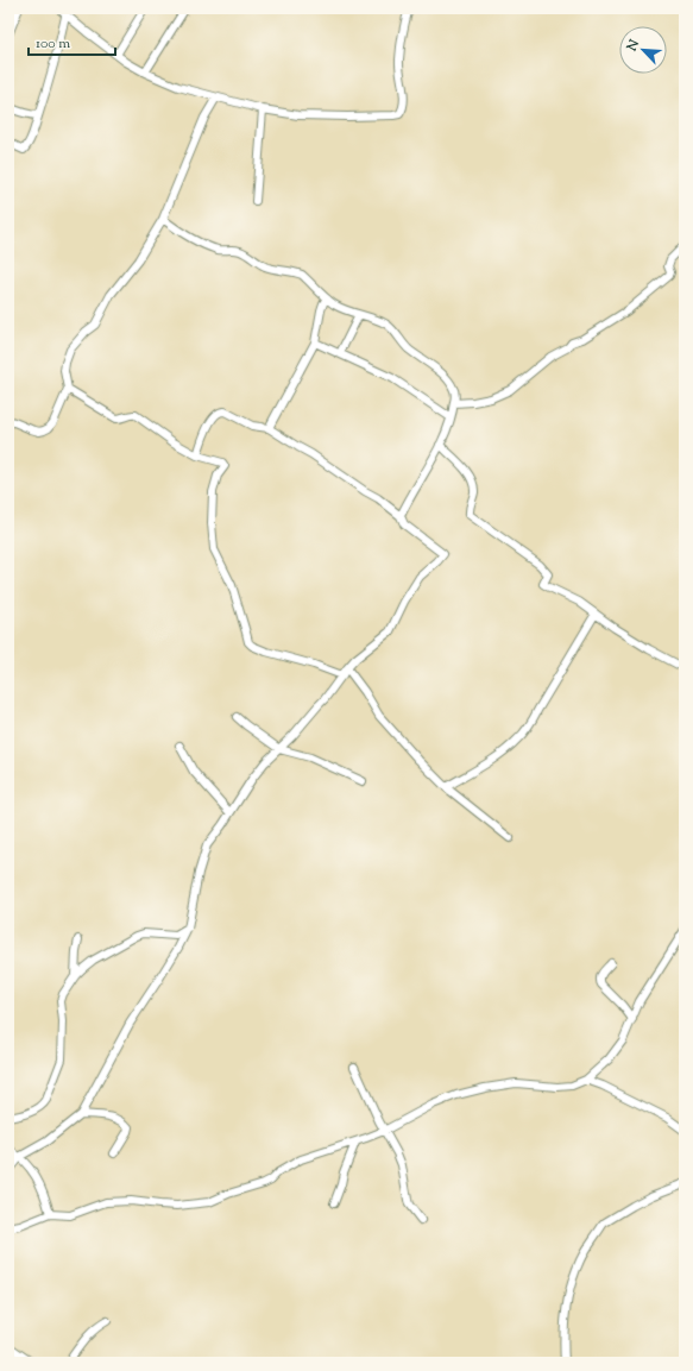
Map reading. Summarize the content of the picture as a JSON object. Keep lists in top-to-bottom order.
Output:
{
  "scale_bar": "100 m",
  "north": "top left"
}
